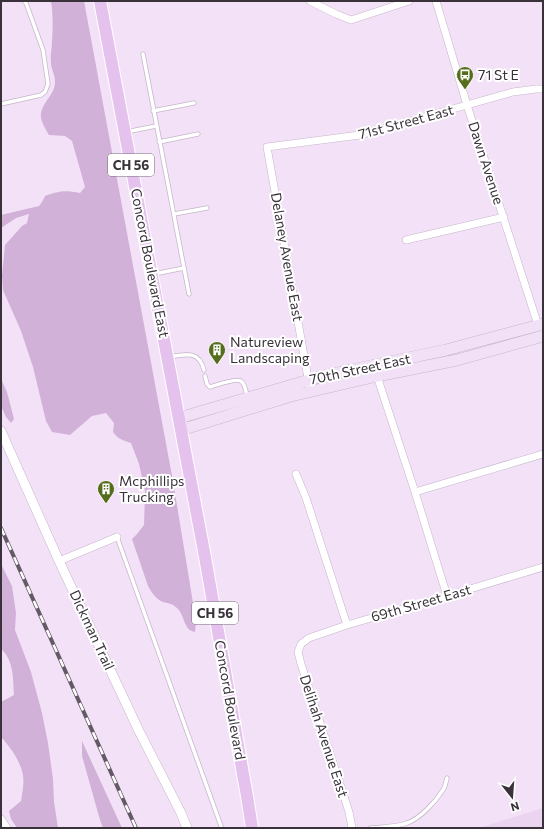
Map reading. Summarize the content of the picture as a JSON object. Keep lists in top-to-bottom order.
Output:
{
  "streets": {
    "main road": [
      "CH 56",
      "Concord Boulevard East",
      "70th Street East",
      "Concord Boulevard"
    ],
    "street": [
      "71st Street East",
      "Dawn Avenue",
      "Delaney Avenue East",
      "69th Street East",
      "Dickman Trail",
      "Delihah Avenue East"
    ]
  },
  "crossings": [
    ["71st Street East", "Dawn Avenue"],
    ["71st Street East", "Delaney Avenue East"],
    ["Dawn Avenue", "70th Street East"],
    ["Delaney Avenue East", "70th Street East"],
    ["Concord Boulevard East", "70th Street East"],
    ["Concord Boulevard East", "Concord Boulevard"],
    ["70th Street East", "Concord Boulevard"],
    ["69th Street East", "Delihah Avenue East"]
  ],
  "places": {
    "bus stop": ["71 St E"],
    "building": ["Natureview Landscaping", "Mcphillips Trucking"]
  },
  "north": "bottom"
}
